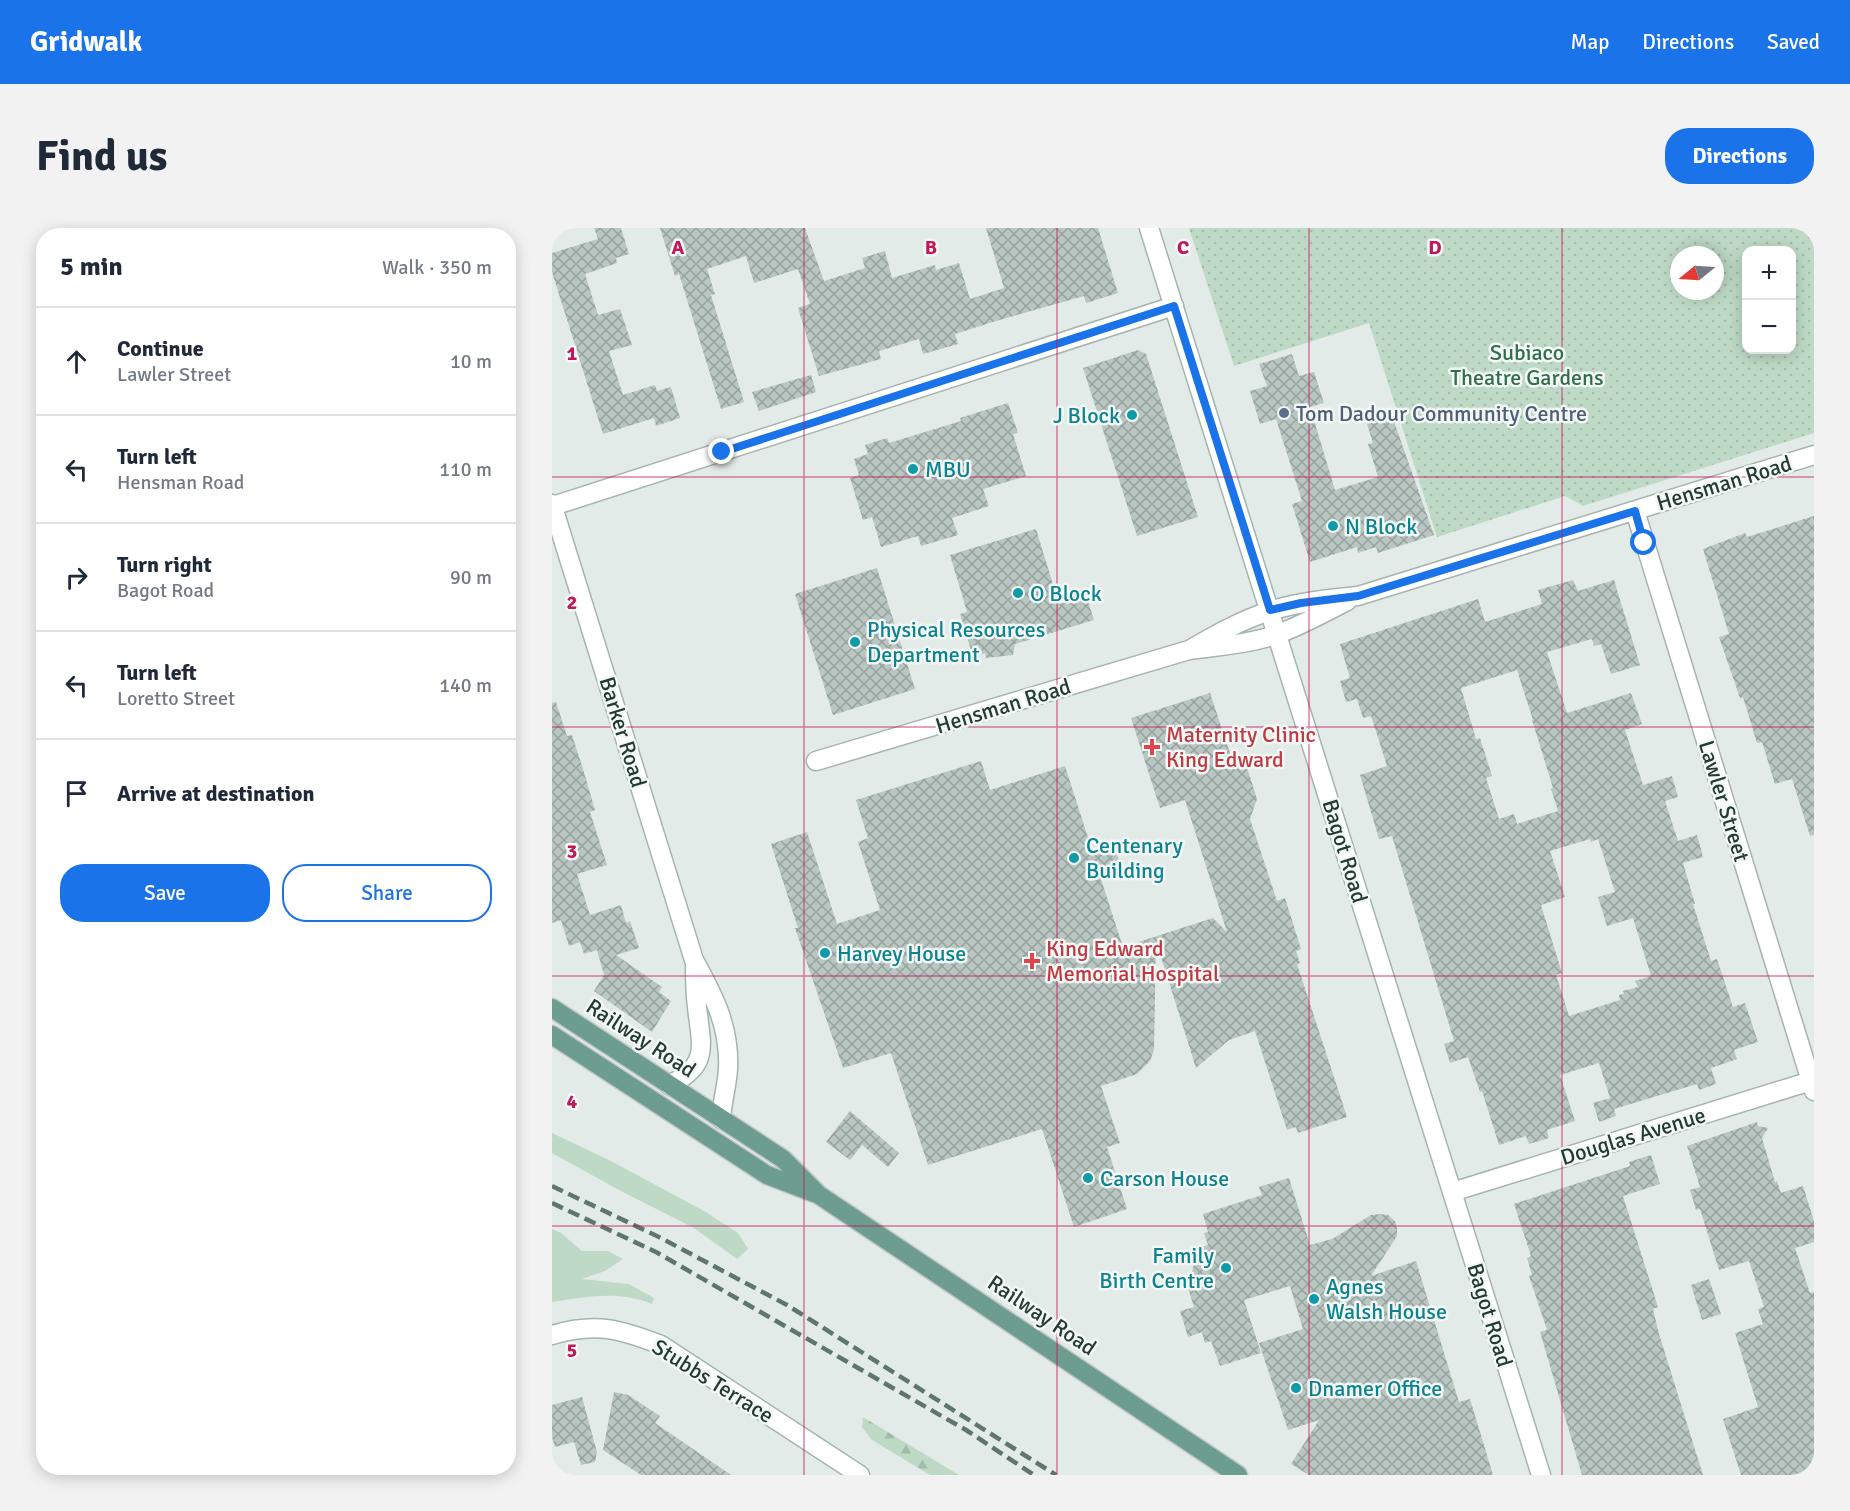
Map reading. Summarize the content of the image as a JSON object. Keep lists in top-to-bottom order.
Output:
{
  "streets": {
    "main road": ["Railway Road"],
    "street": [
      "Hensman Road",
      "Barker Road",
      "Lawler Street",
      "Bagot Road",
      "Douglas Avenue",
      "Stubbs Terrace"
    ]
  },
  "crossings": [
    ["Hensman Road", "Lawler Street"],
    ["Hensman Road", "Bagot Road"],
    ["Barker Road", "Railway Road"],
    ["Lawler Street", "Douglas Avenue"],
    ["Bagot Road", "Douglas Avenue"]
  ],
  "parks": ["Subiaco Theatre Gardens"],
  "places": {
    "other": [
      "Tom Dadour Community Centre",
      "J Block",
      "MBU",
      "N Block",
      "O Block",
      "Physical Resources Department",
      "Centenary Building",
      "Harvey House",
      "Carson House",
      "Family Birth Centre",
      "Agnes Walsh House",
      "Dnamer Office"
    ],
    "health": ["Maternity Clinic King Edward", "King Edward Memorial Hospital"]
  },
  "north": "left",
  "page": {
    "header": "Gridwalk",
    "nav": ["Map", "Directions", "Saved"],
    "buttons": [
      "Directions",
      ["Save", "Share"]
    ],
    "title": "Find us",
    "heading": ["5 min", "Walk · 350 m"],
    "map_buttons": ["+", "−"],
    "list": [
      ["Continue", "Lawler Street", "10 m"],
      ["Turn left", "Hensman Road", "110 m"],
      ["Turn right", "Bagot Road", "90 m"],
      ["Turn left", "Loretto Street", "140 m"],
      "Arrive at destination"
    ]
  },
  "grid": {
    "columns": [
      "A",
      "B",
      "C",
      "D"
    ],
    "rows": [
      "1",
      "2",
      "3",
      "4",
      "5"
    ]
  }
}
